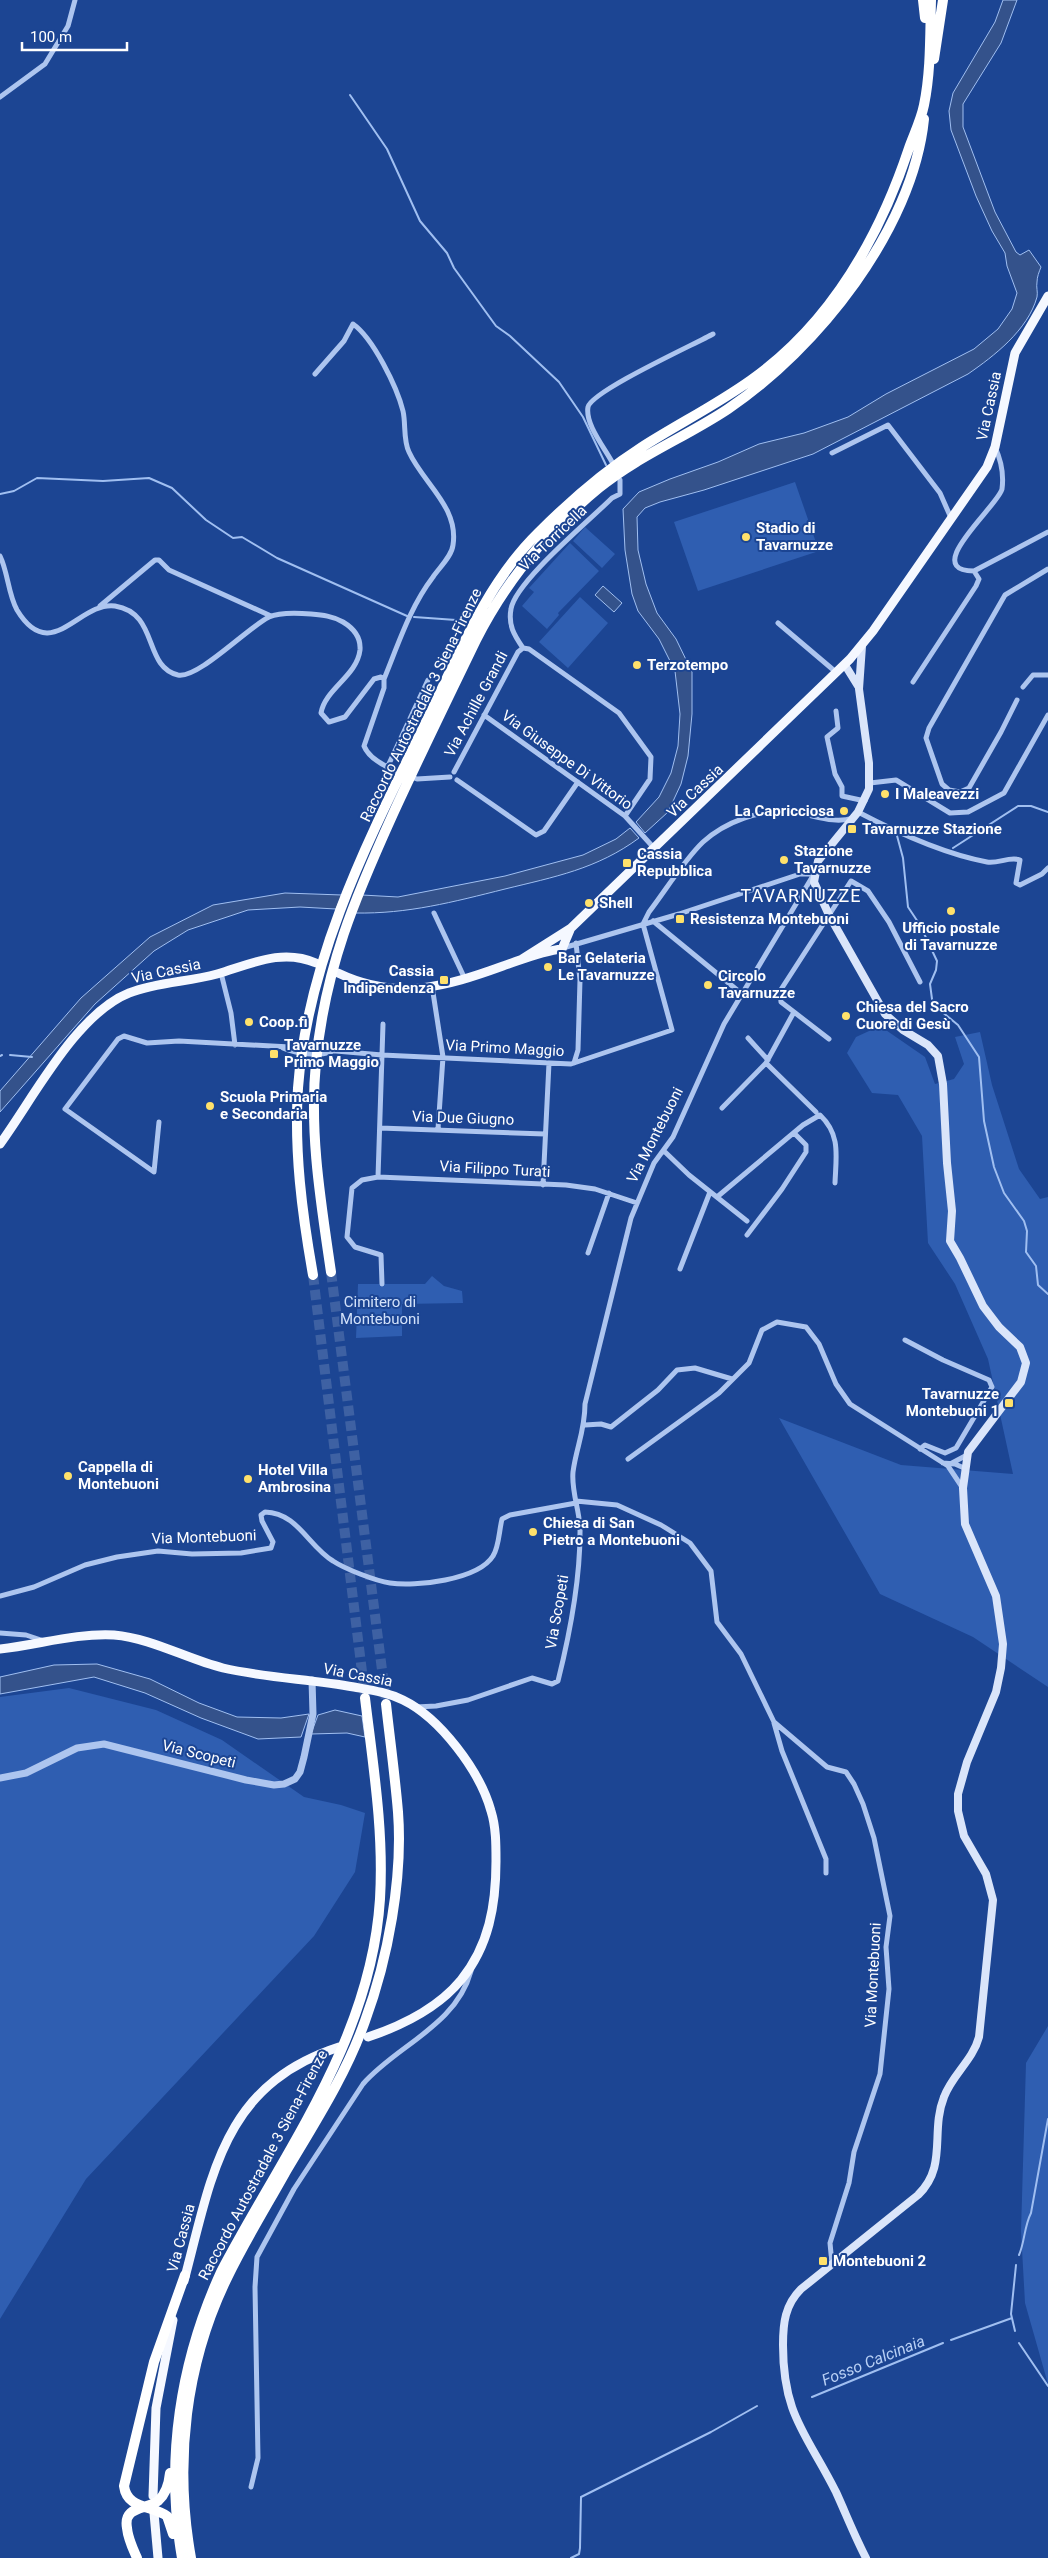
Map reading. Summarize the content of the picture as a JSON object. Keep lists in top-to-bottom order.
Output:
{
  "streets": {
    "highway": ["Raccordo Autostradale 3 Siena-Firenze"],
    "main road": ["Via Cassia", "Via Montebuoni"],
    "street": [
      "Via Torricella",
      "Via Achille Grandi",
      "Via Giuseppe Di Vittorio",
      "Via Primo Maggio",
      "Via Due Giugno",
      "Via Filippo Turati",
      "Via Scopeti"
    ]
  },
  "crossings": [
    ["Via Cassia", "Via Giuseppe Di Vittorio"],
    ["Via Cassia", "Via Scopeti"],
    ["Via Torricella", "Via Achille Grandi"],
    ["Via Achille Grandi", "Via Giuseppe Di Vittorio"],
    ["Via Montebuoni", "Via Filippo Turati"],
    ["Via Montebuoni", "Via Scopeti"]
  ],
  "districts": ["TAVARNUZZE"],
  "water": ["Fosso Calcinaia"],
  "parks": ["Cimitero di Montebuoni"],
  "places": {
    "other": [
      "Stadio di Tavarnuzze",
      "Terzotempo",
      "I Maleavezzi",
      "La Capricciosa",
      "Stazione Tavarnuzze",
      "Shell",
      "Ufficio postale di Tavarnuzze",
      "Bar Gelateria Le Tavarnuzze",
      "Circolo Tavarnuzze",
      "Chiesa del Sacro Cuore di Gesù",
      "Coop.fi",
      "Scuola Primaria e Secondaria",
      "Cappella di Montebuoni",
      "Hotel Villa Ambrosina",
      "Chiesa di San Pietro a Montebuoni"
    ],
    "transit": [
      "Tavarnuzze Stazione",
      "Cassia Repubblica",
      "Resistenza Montebuoni",
      "Cassia Indipendenza",
      "Tavarnuzze Primo Maggio",
      "Tavarnuzze Montebuoni 1",
      "Montebuoni 2"
    ]
  },
  "scale_bar": "100 m"
}
